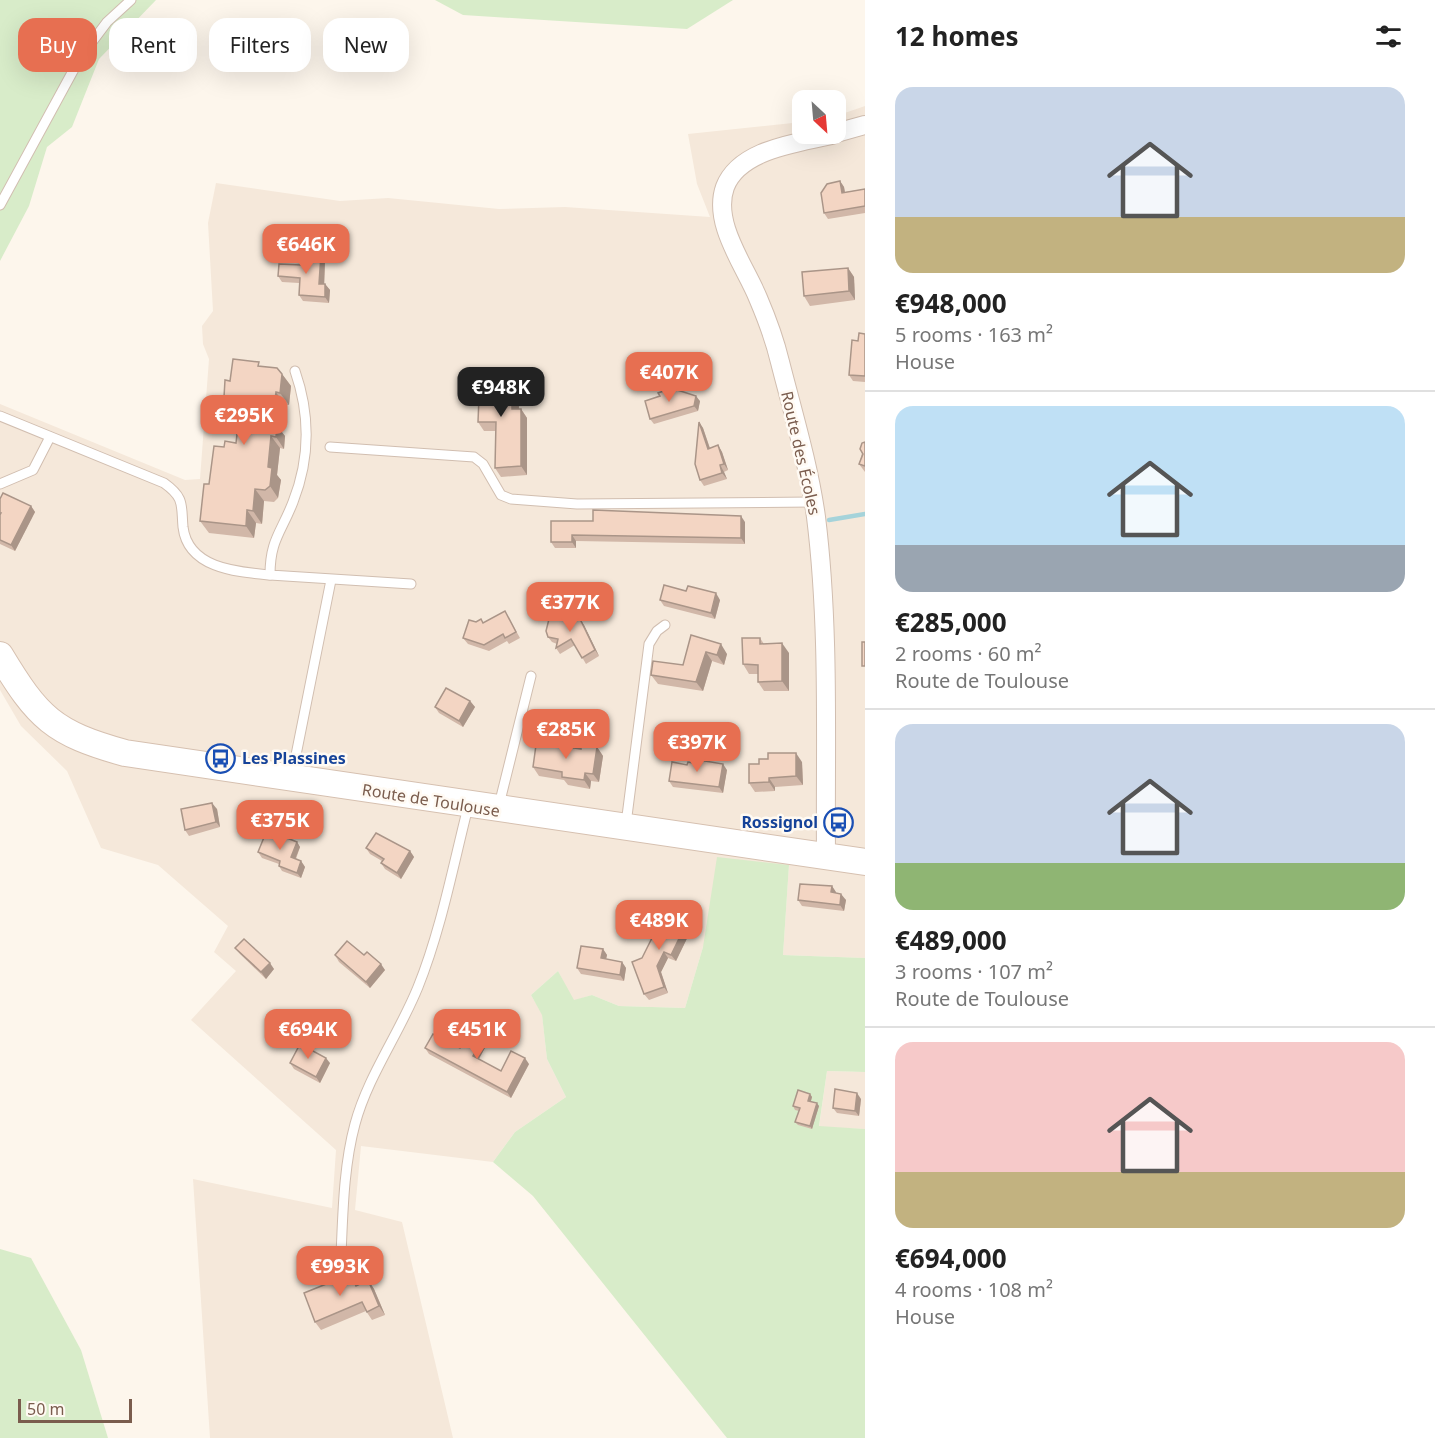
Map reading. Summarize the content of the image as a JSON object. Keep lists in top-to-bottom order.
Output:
{
  "streets": {
    "street": ["Route des Écoles", "Route de Toulouse"]
  },
  "crossings": [
    ["Route des Écoles", "Route de Toulouse"]
  ],
  "places": {
    "bus stop": ["Les Plassines", "Rossignol"]
  },
  "scale_bar": "50 m",
  "north": "bottom right",
  "page": {
    "heading": "12 homes",
    "chip": [
      "Buy",
      "Rent",
      "Filters",
      "New"
    ],
    "list": [
      {
        "name": "€948,000",
        "note": "5 rooms · 163 m² · House"
      },
      {
        "name": "€285,000",
        "note": "2 rooms · 60 m² · Route de Toulouse"
      },
      {
        "name": "€489,000",
        "note": "3 rooms · 107 m² · Route de Toulouse"
      },
      {
        "name": "€694,000",
        "note": "4 rooms · 108 m² · House"
      }
    ],
    "price": [
      "€646K",
      "€407K",
      "€948K",
      "€295K",
      "€377K",
      "€285K",
      "€397K",
      "€375K",
      "€489K",
      "€694K",
      "€451K",
      "€993K"
    ],
    "scale": "50 m"
  }
}
